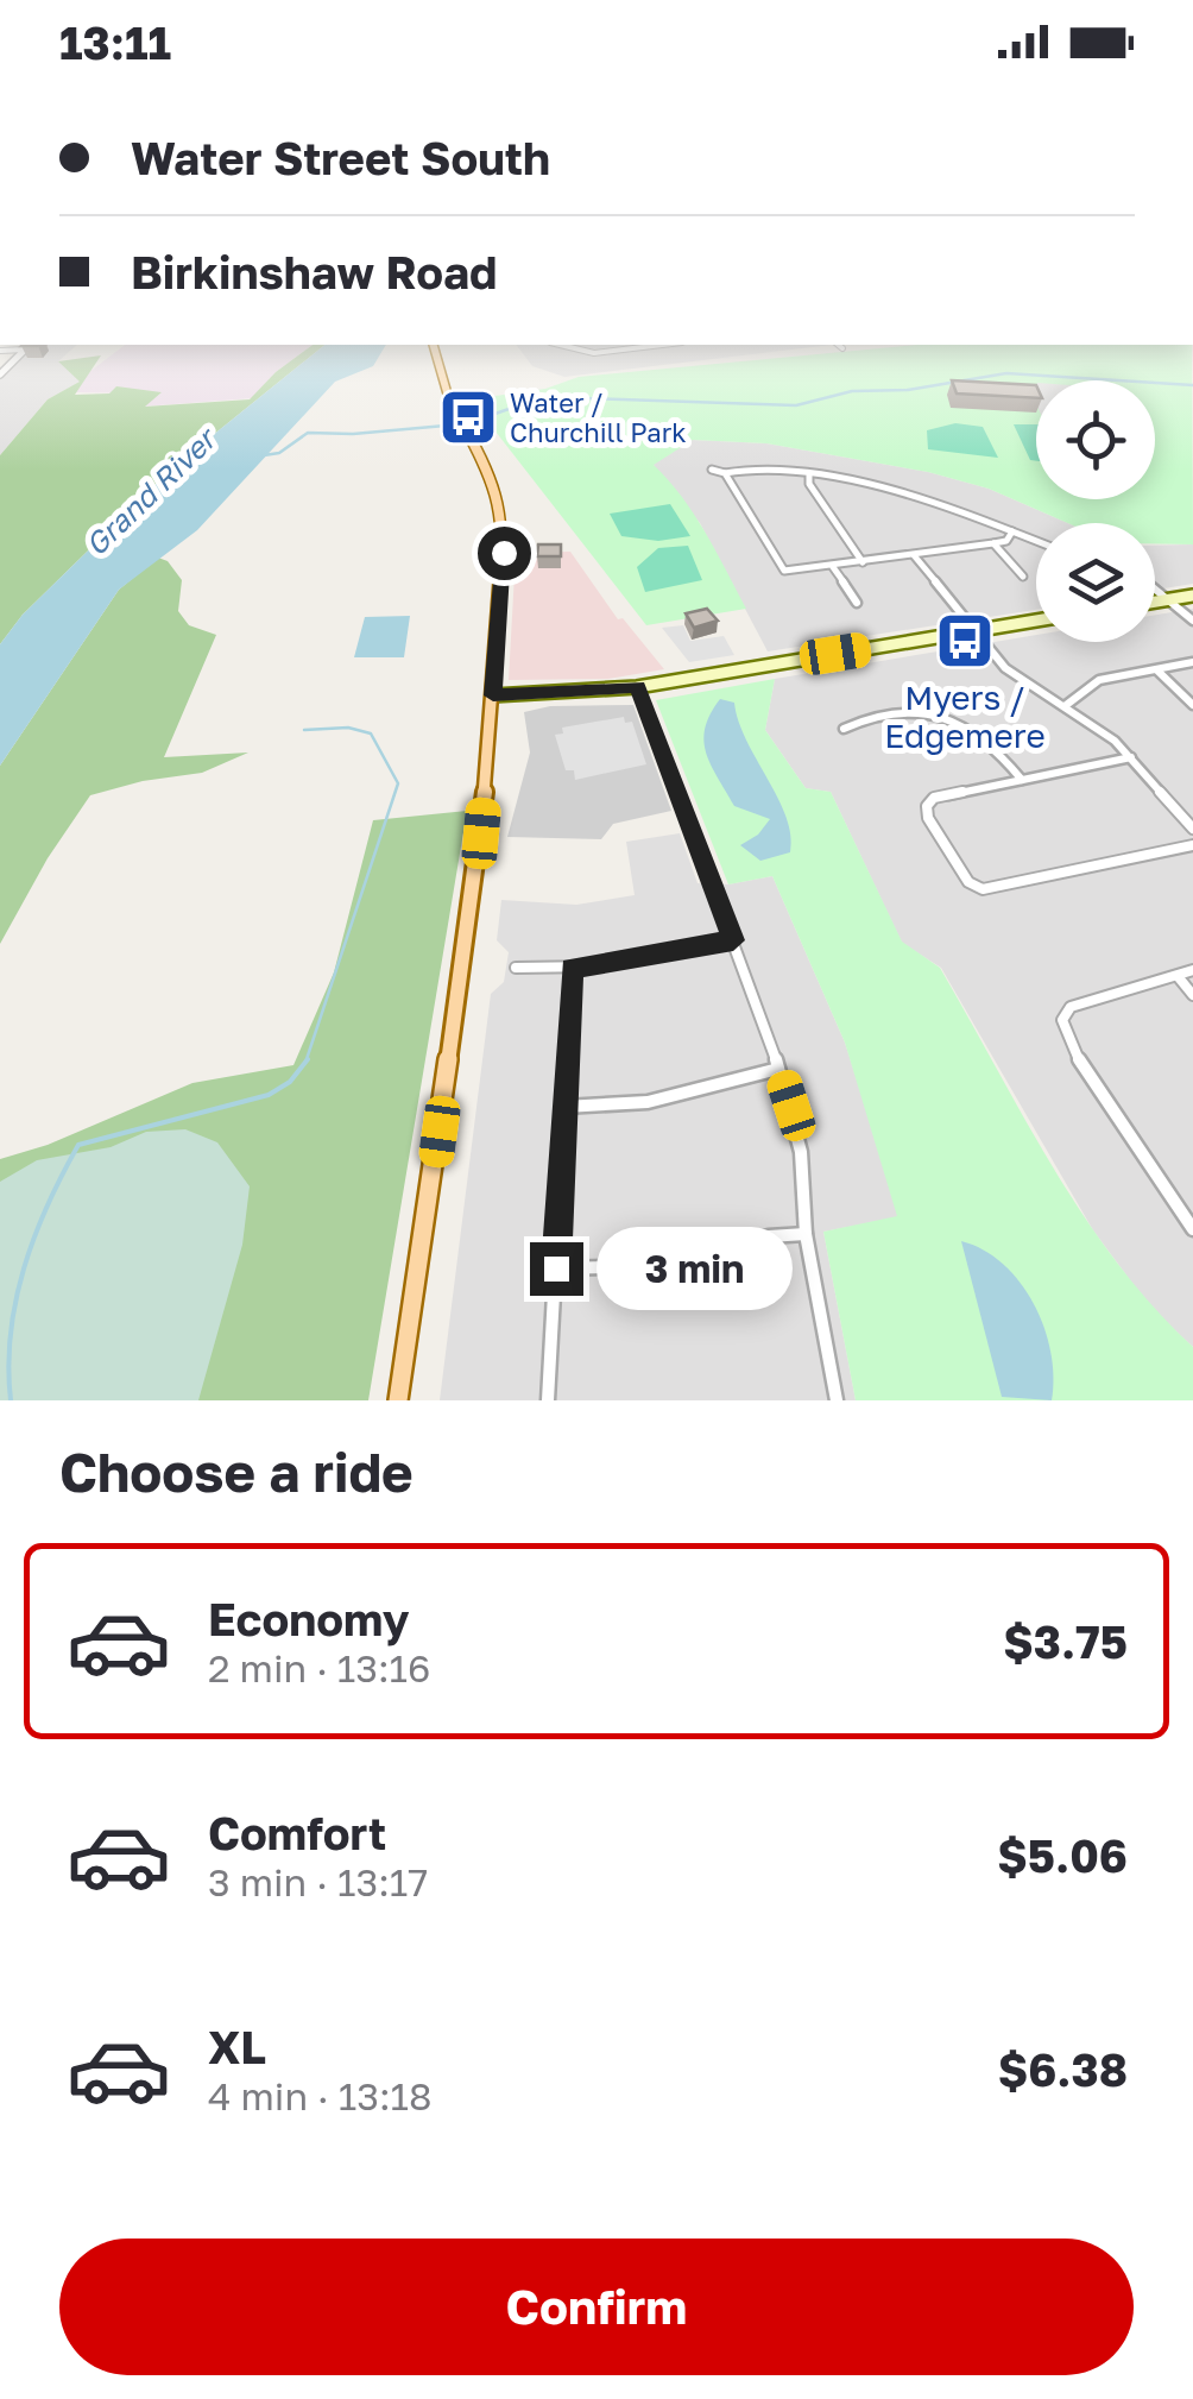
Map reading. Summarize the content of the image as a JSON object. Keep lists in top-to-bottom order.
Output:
{
  "water": ["Grand River"],
  "places": {
    "bus stop": ["Water / Churchill Park", "Myers / Edgemere"]
  },
  "page": {
    "status": "13:11",
    "banner": ["Water Street South", "Birkinshaw Road"],
    "bubble": "3 min",
    "heading": "Choose a ride",
    "list": [
      {
        "name": "Economy",
        "note": "2 min · 13:16",
        "value": "$3.75"
      },
      {
        "name": "Comfort",
        "note": "3 min · 13:17",
        "value": "$5.06"
      },
      {
        "name": "XL",
        "note": "4 min · 13:18",
        "value": "$6.38"
      }
    ],
    "buttons": "Confirm"
  }
}
